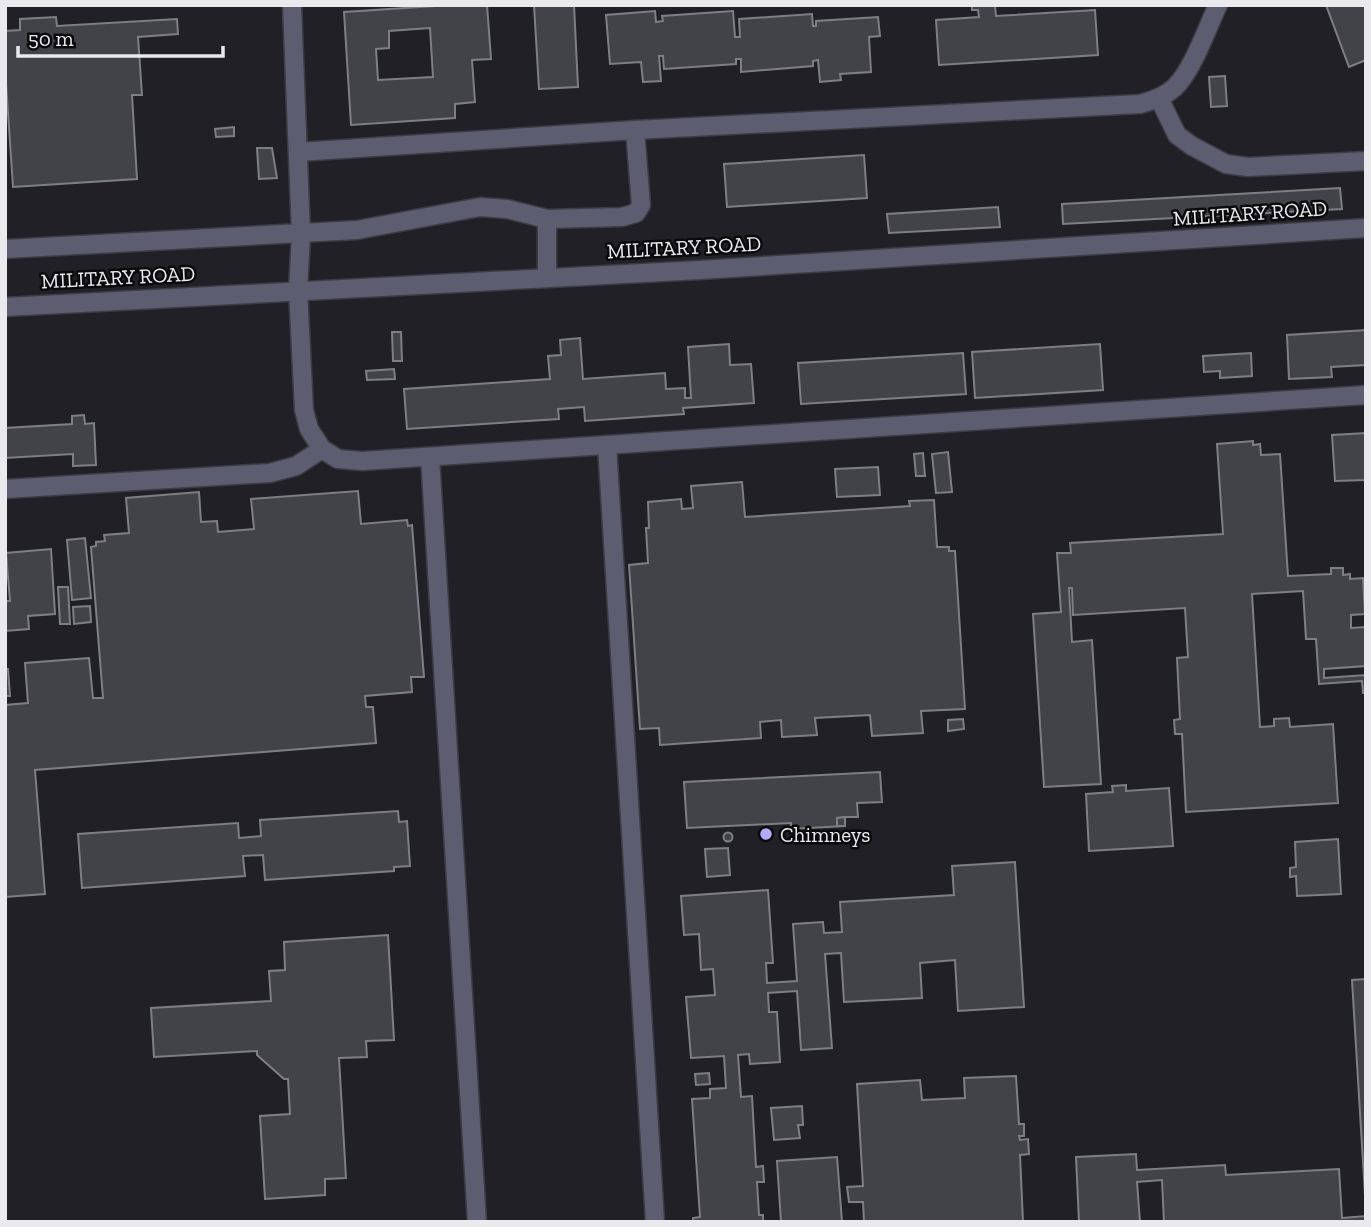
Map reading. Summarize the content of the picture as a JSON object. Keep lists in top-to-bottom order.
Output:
{
  "streets": {
    "street": ["MILITARY ROAD"]
  },
  "places": ["Chimneys"],
  "scale_bar": "50 m"
}
